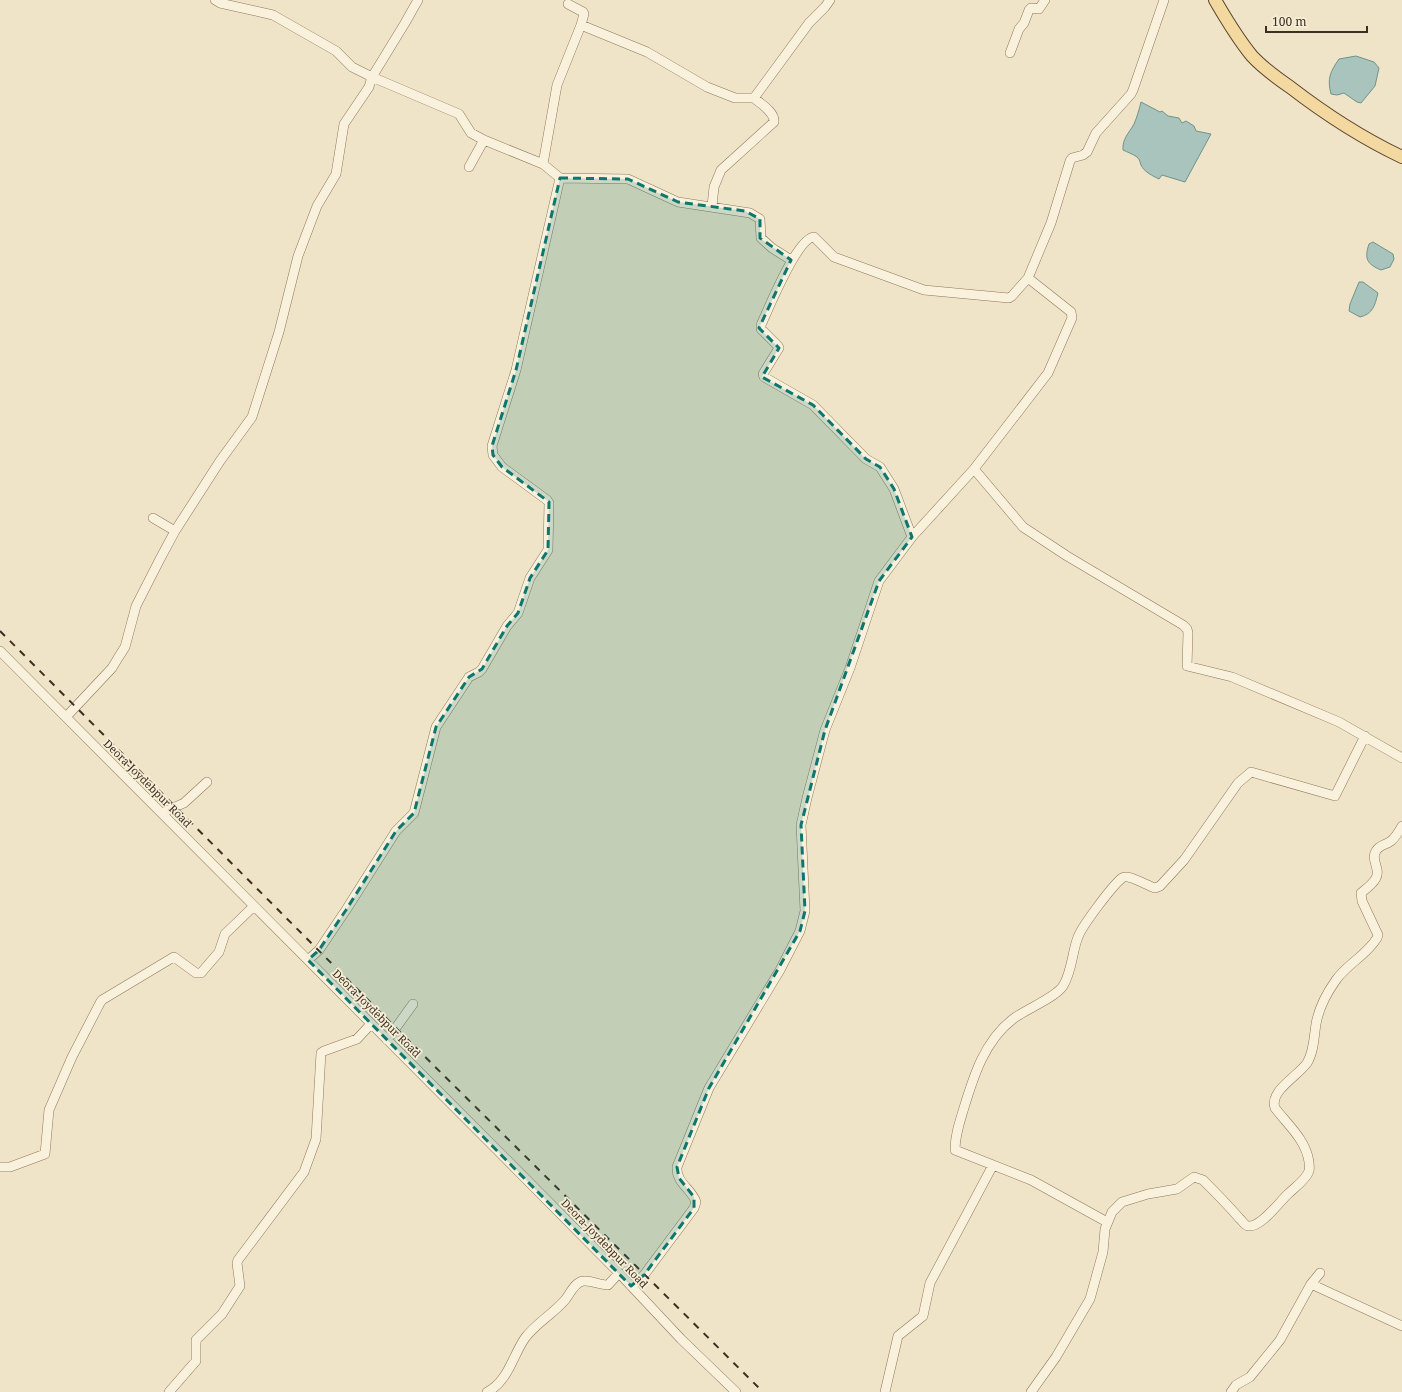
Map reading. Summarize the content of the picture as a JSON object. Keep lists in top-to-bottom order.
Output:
{
  "streets": {
    "street": ["Deora-Joydebpur Road"]
  },
  "scale_bar": "100 m"
}
